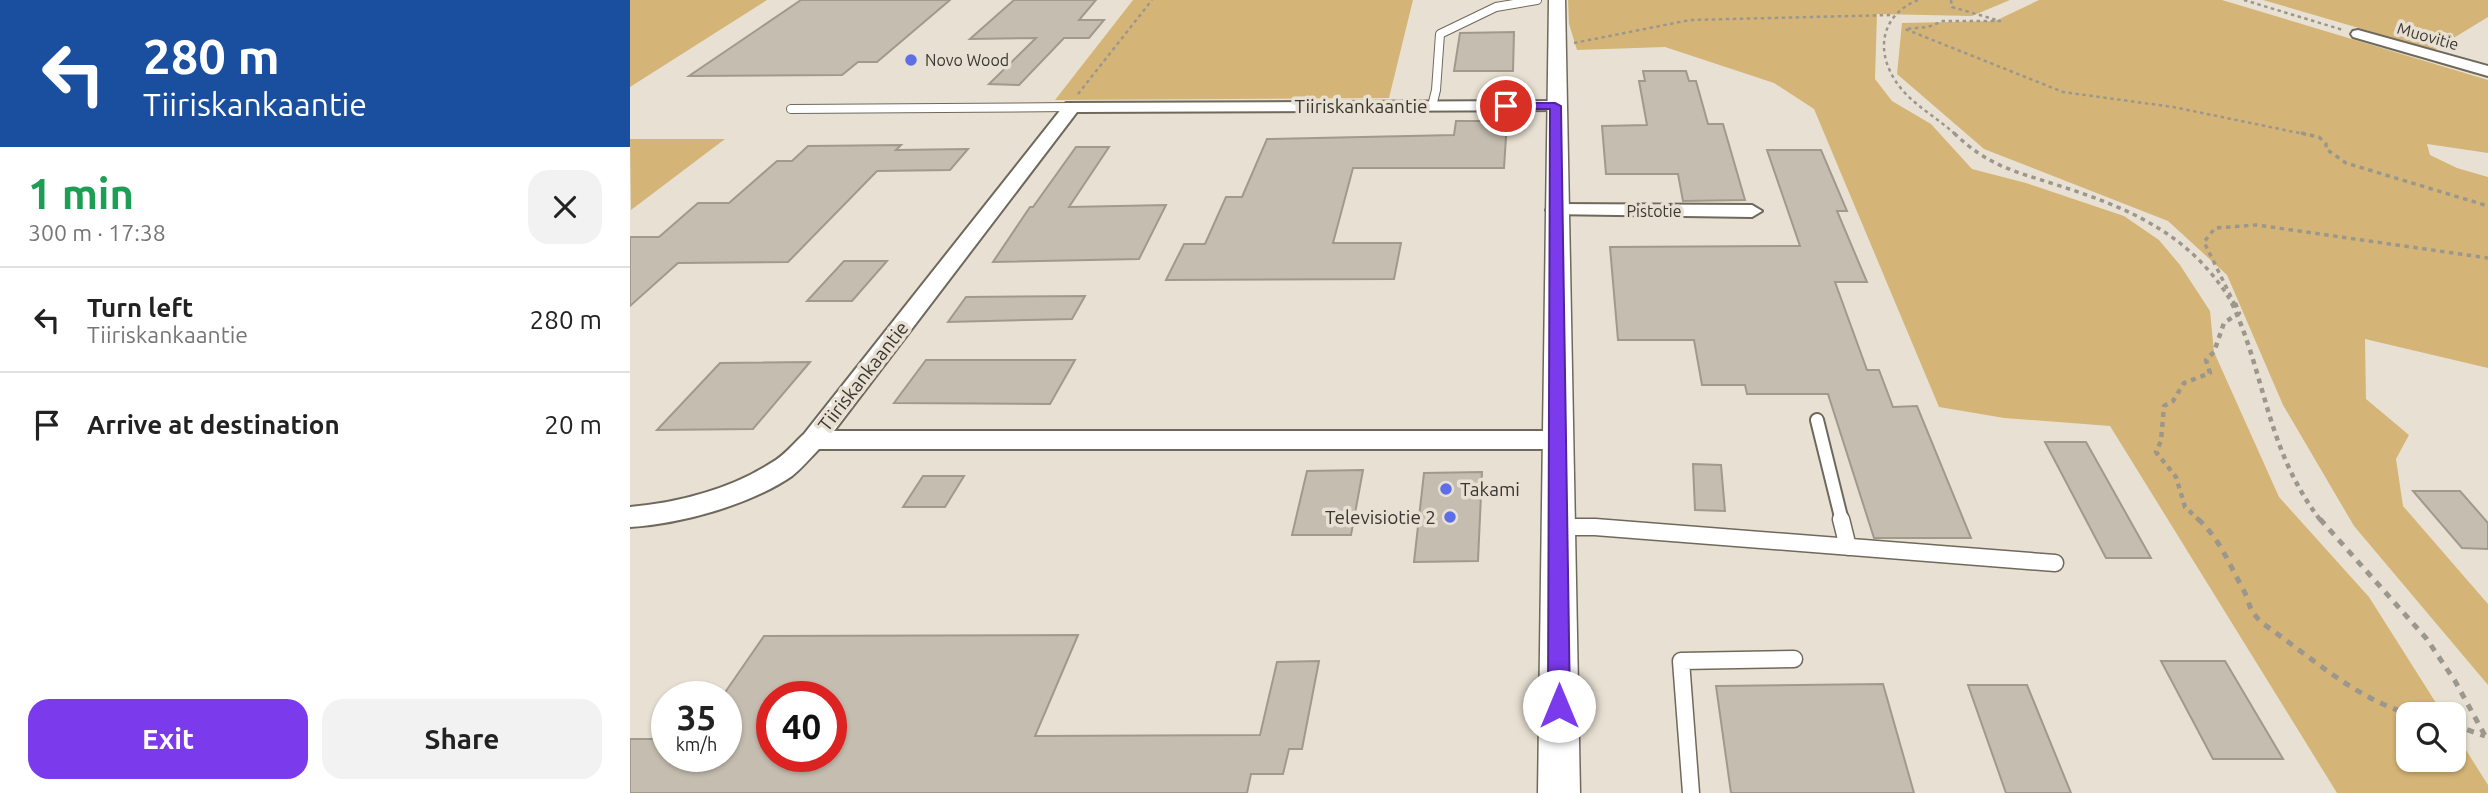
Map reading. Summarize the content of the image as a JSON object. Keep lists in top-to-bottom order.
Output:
{
  "streets": {
    "street": ["Muovitie", "Tiiriskankaantie", "Pistotie"]
  },
  "places": ["Novo Wood", "Takami", "Televisiotie 2"],
  "page": {
    "turn": ["280 m", "Tiiriskankaantie"],
    "heading": ["1 min", "300 m · 17:38"],
    "list": [
      {
        "name": "Turn left",
        "note": "Tiiriskankaantie",
        "value": "280 m"
      },
      {
        "name": "Arrive at destination",
        "value": "20 m"
      }
    ],
    "speed": "35 km/h",
    "limit": "40",
    "buttons": ["Exit", "Share"]
  }
}
